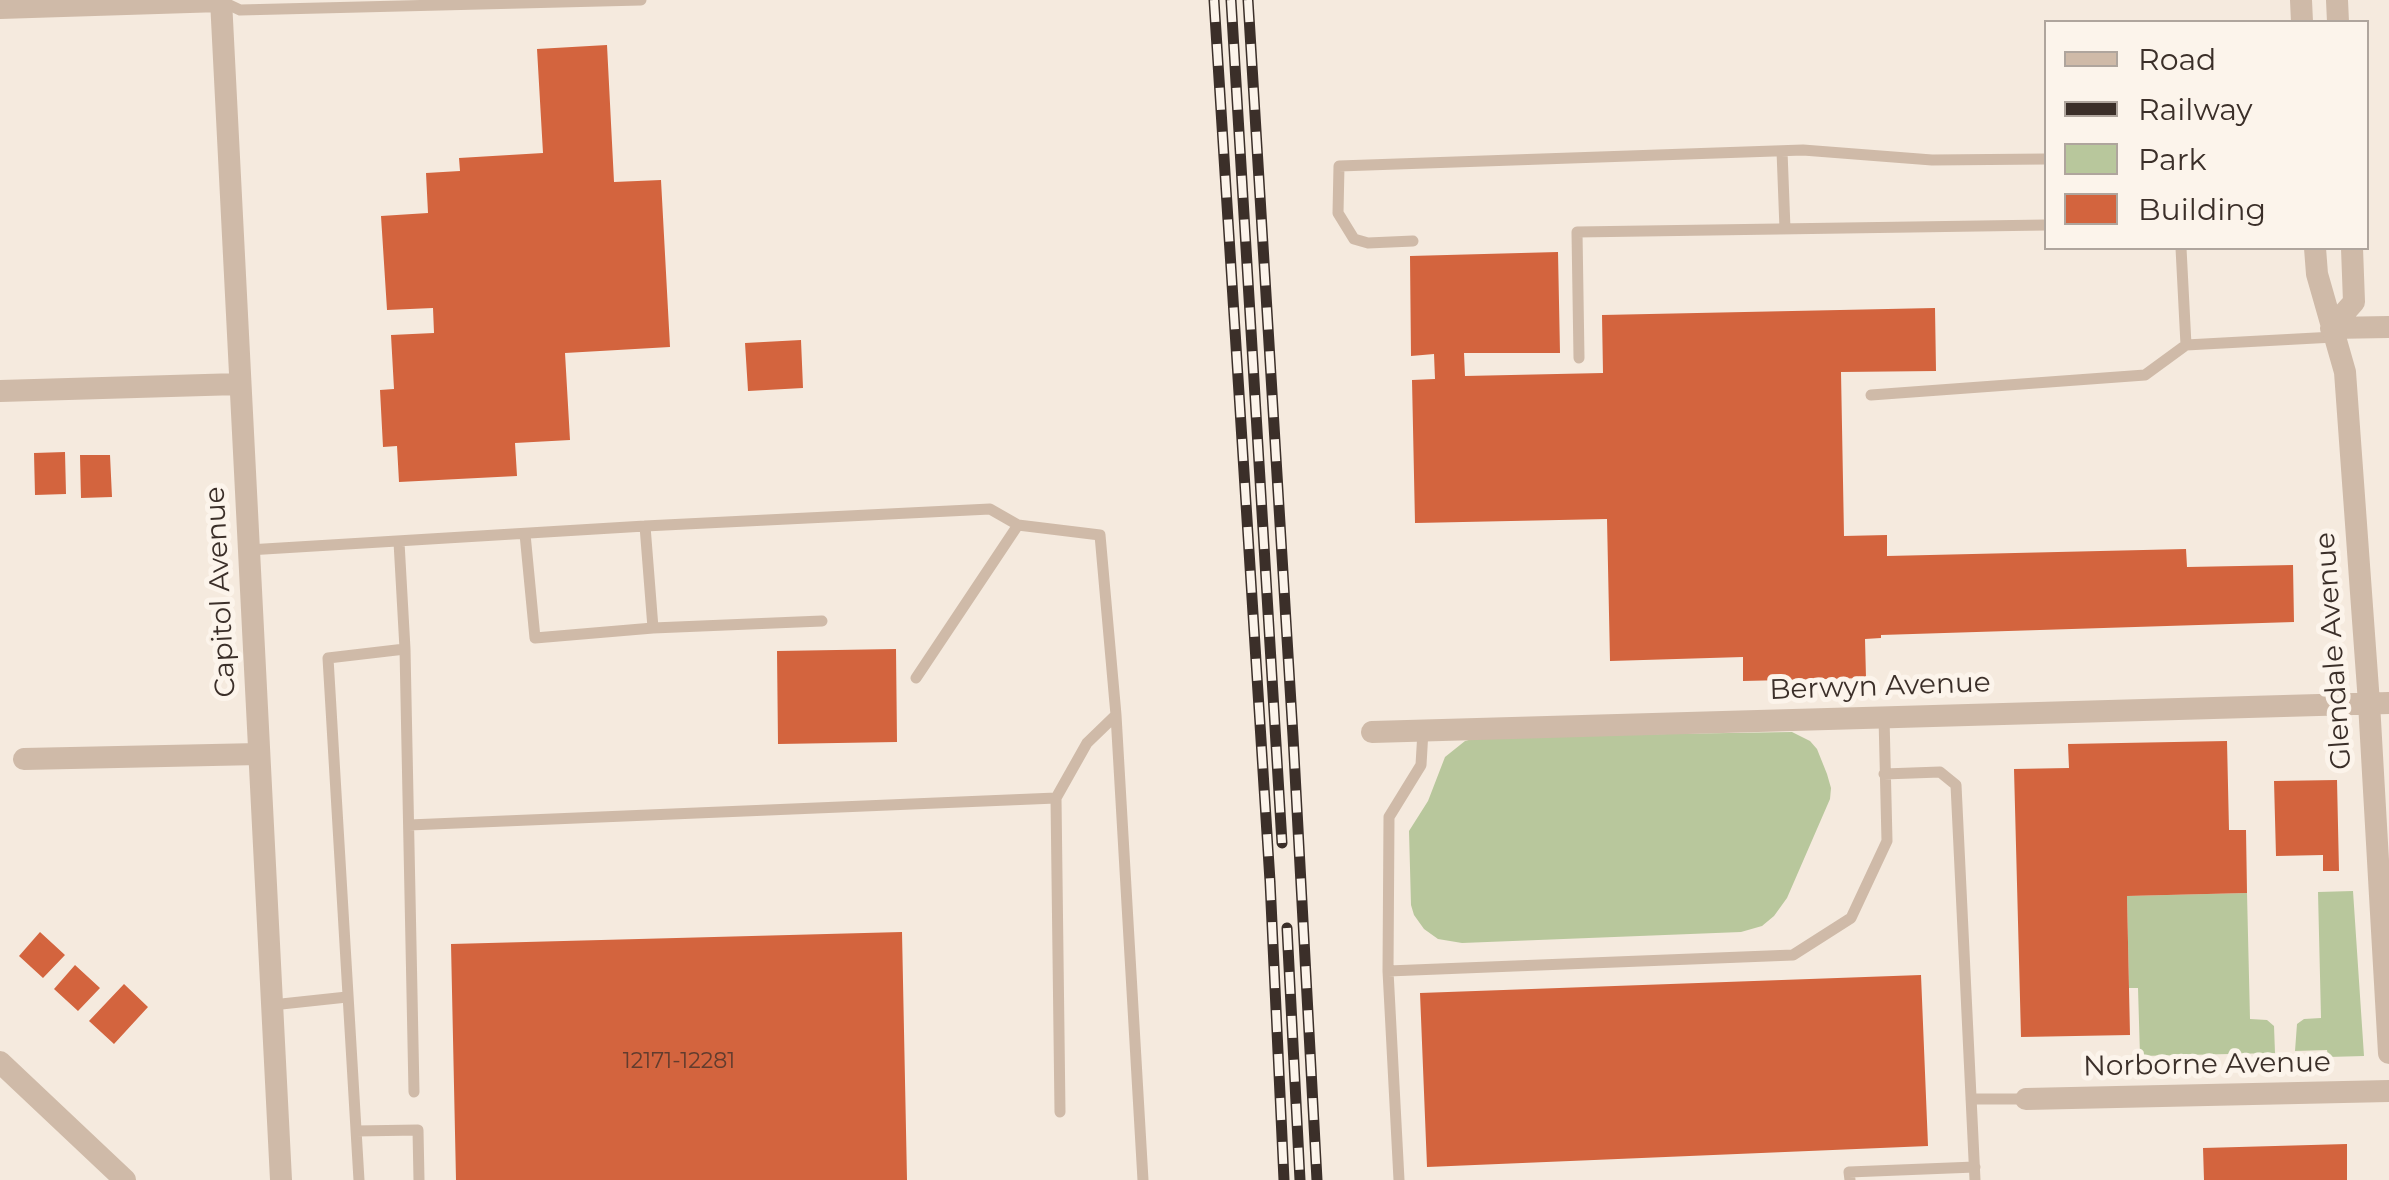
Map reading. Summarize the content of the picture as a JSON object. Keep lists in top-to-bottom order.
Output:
{
  "streets": {
    "street": [
      "Capitol Avenue",
      "Glendale Avenue",
      "Berwyn Avenue",
      "Norborne Avenue"
    ]
  },
  "crossings": [
    ["Glendale Avenue", "Berwyn Avenue"]
  ],
  "house_numbers": ["12171-12281"],
  "legend": [
    "Road",
    "Railway",
    "Park",
    "Building"
  ]
}
